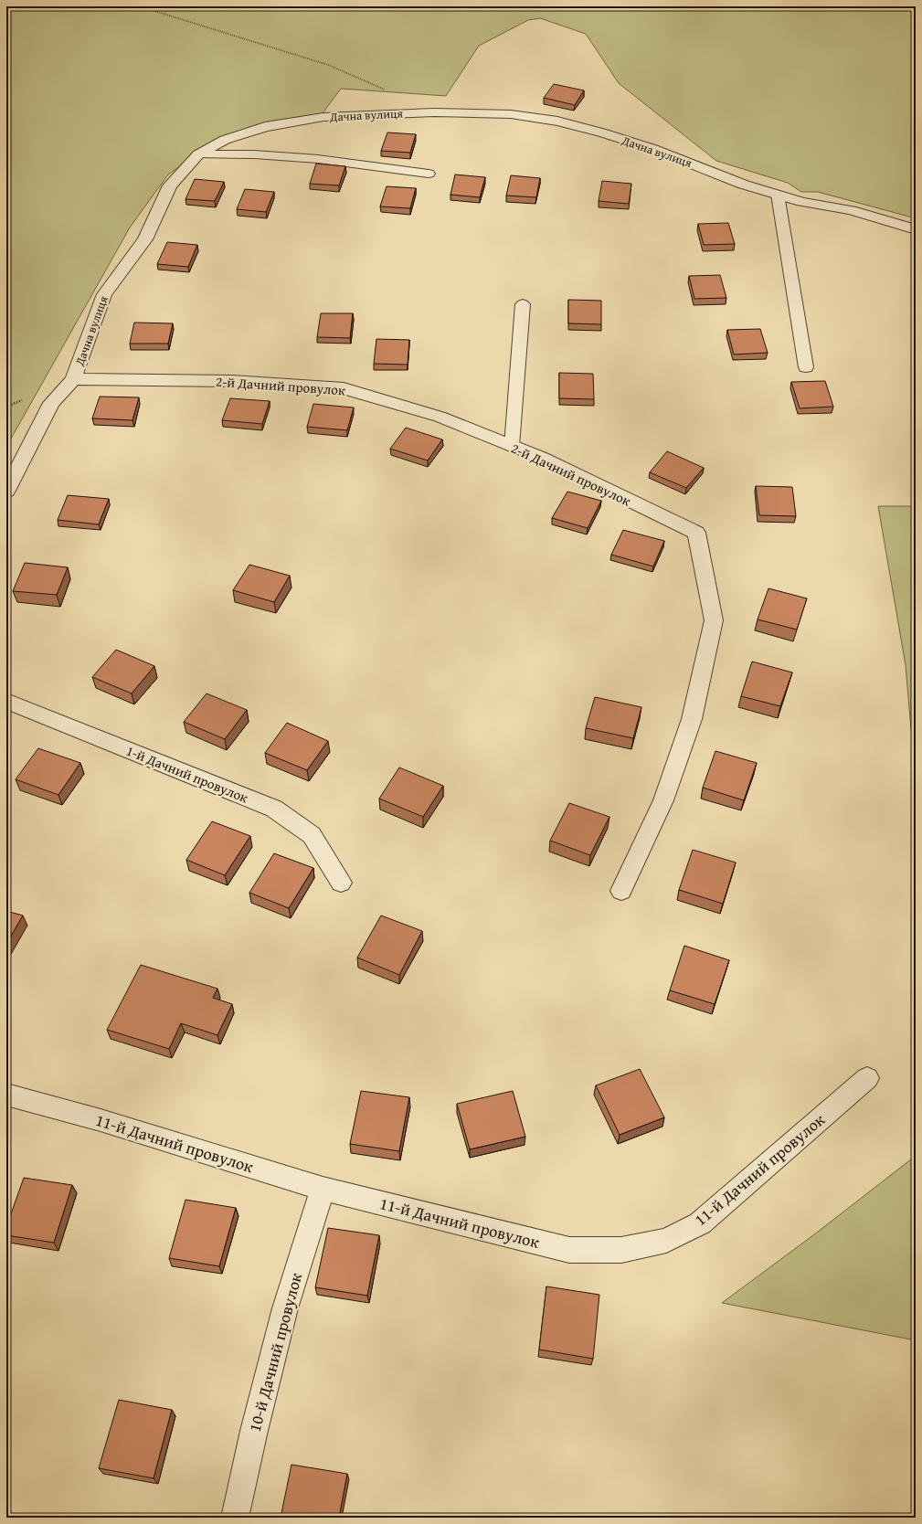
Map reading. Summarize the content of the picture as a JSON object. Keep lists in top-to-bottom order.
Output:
{
  "streets": {
    "street": [
      "Дачна вулиця",
      "2-й Дачний провулок",
      "1-й Дачний провулок",
      "11-й Дачний провулок",
      "10-й Дачний провулок"
    ]
  },
  "crossings": [
    ["Дачна вулиця", "2-й Дачний провулок"],
    ["11-й Дачний провулок", "10-й Дачний провулок"]
  ]
}
